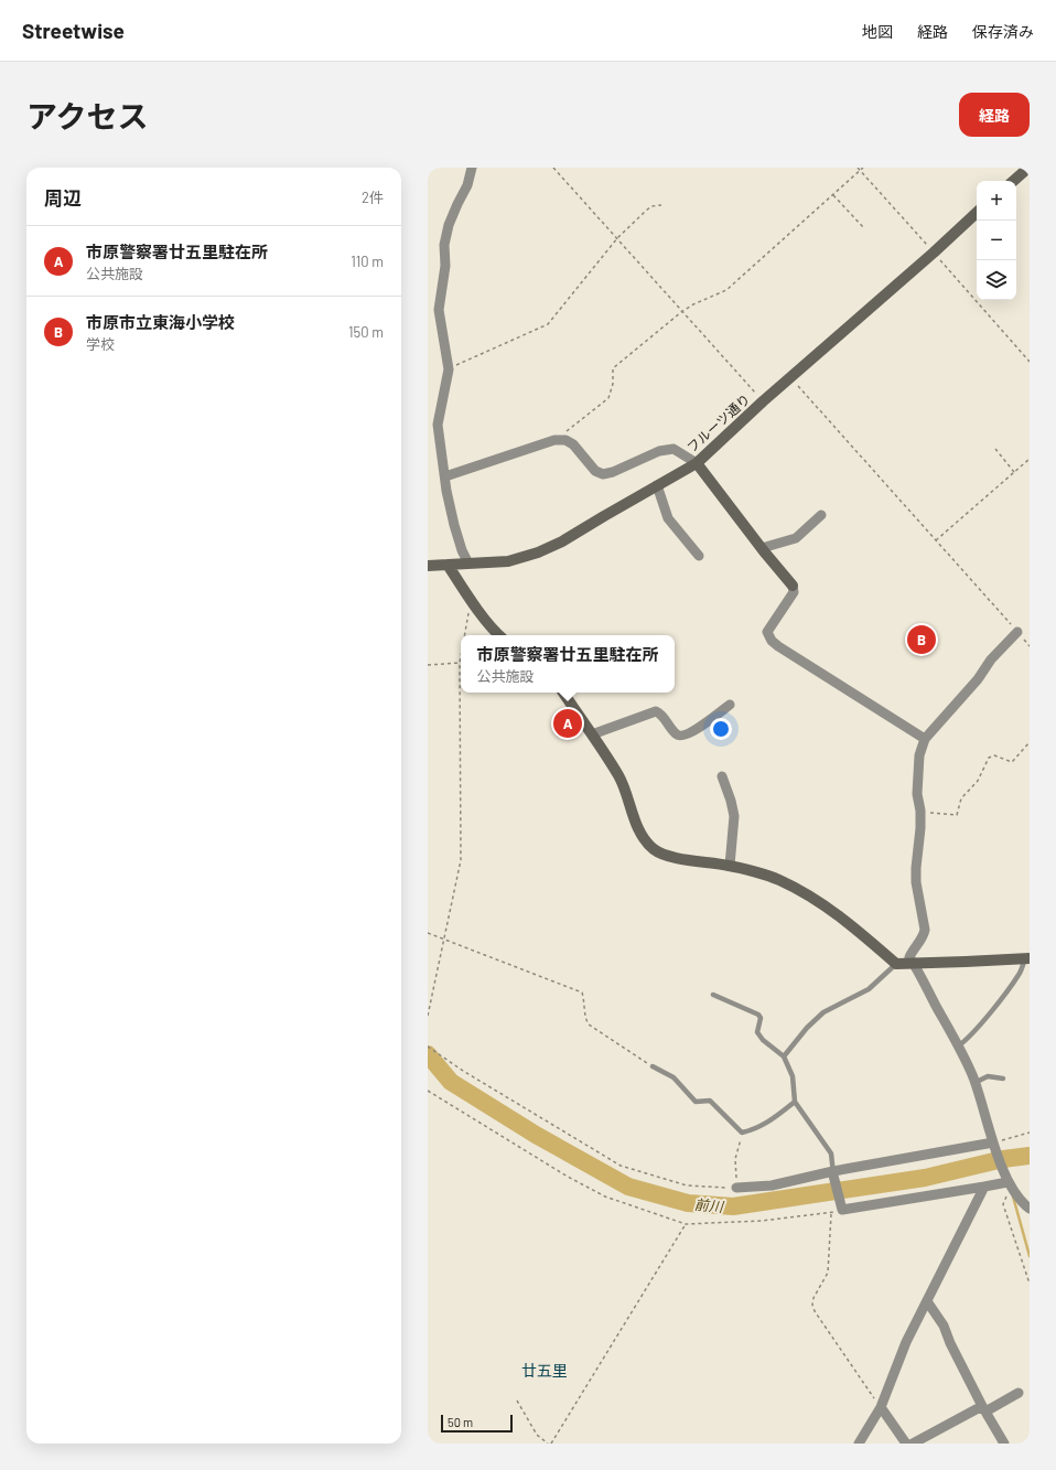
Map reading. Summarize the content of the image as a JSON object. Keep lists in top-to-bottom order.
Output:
{
  "streets": {
    "street": ["フルーツ通り"]
  },
  "districts": ["廿五里"],
  "water": ["前川"],
  "scale_bar": "50 m",
  "page": {
    "header": "Streetwise",
    "nav": ["地図", "経路", "保存済み"],
    "title": "アクセス",
    "buttons": "経路",
    "heading": ["周辺", "2件"],
    "map_buttons": ["+", "−"],
    "list": [
      {
        "mark": "A",
        "name": "市原警察署廿五里駐在所",
        "note": "公共施設",
        "value": "110 m"
      },
      {
        "mark": "B",
        "name": "市原市立東海小学校",
        "note": "学校",
        "value": "150 m"
      }
    ],
    "pins": ["B", "A"],
    "popup": ["市原警察署廿五里駐在所", "公共施設"],
    "scale": "50 m"
  }
}
